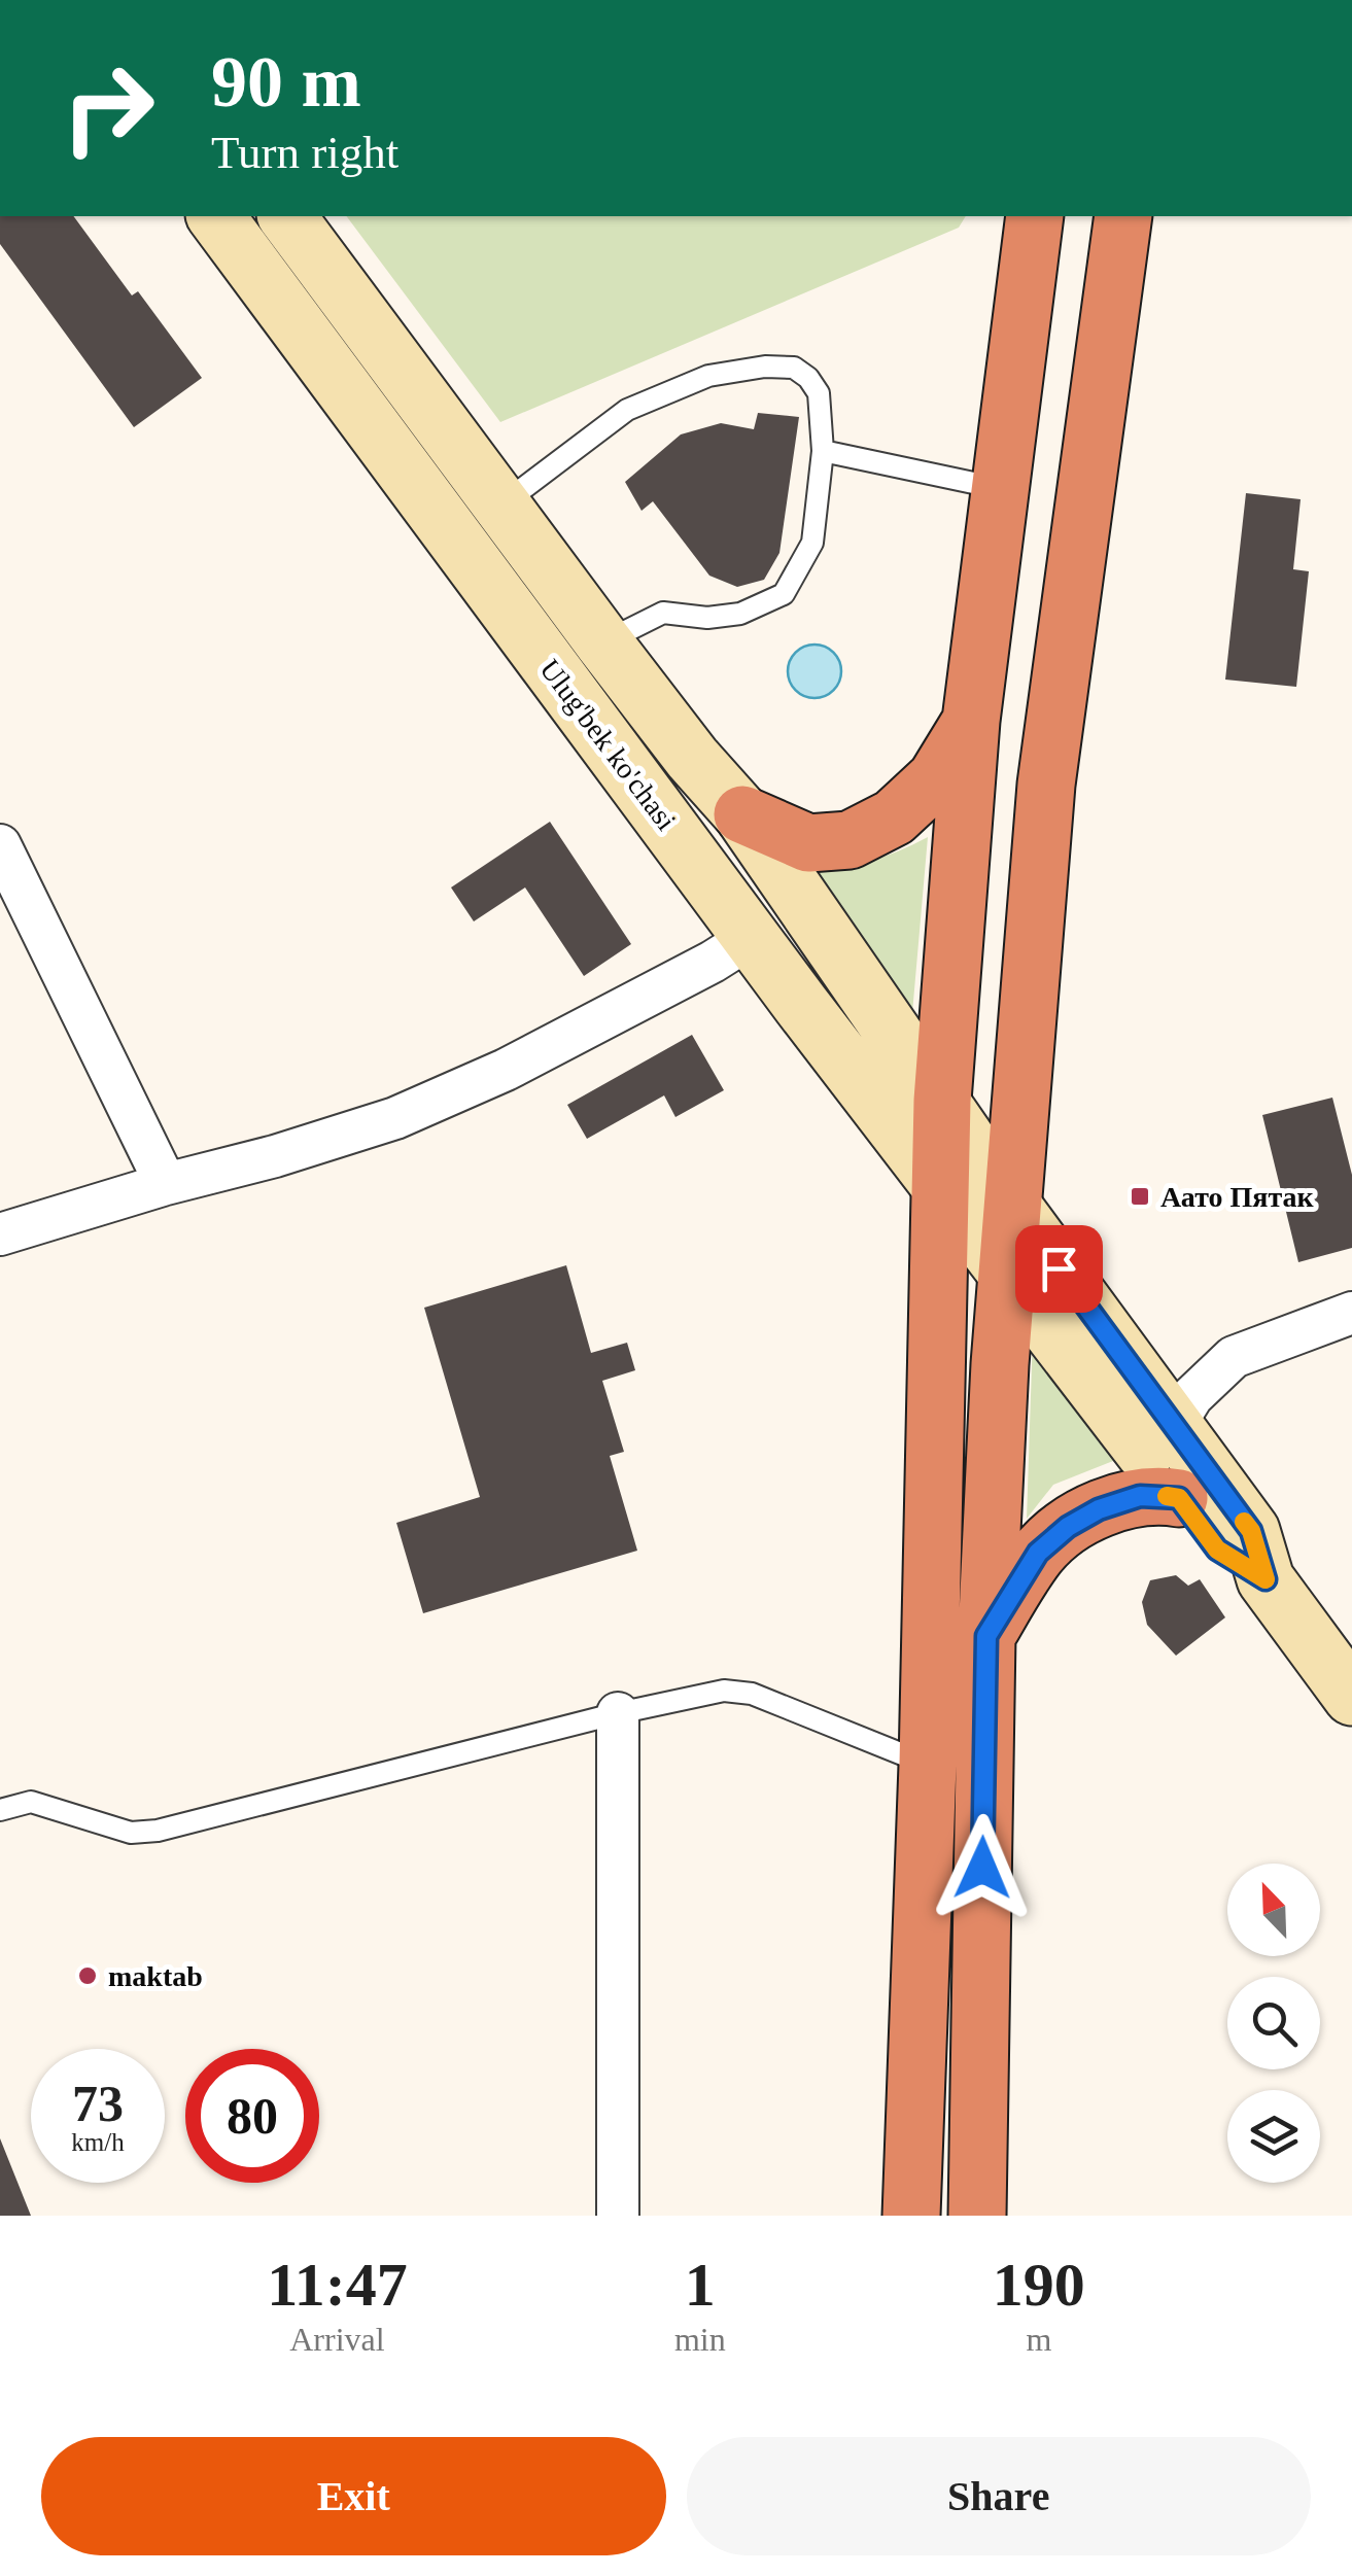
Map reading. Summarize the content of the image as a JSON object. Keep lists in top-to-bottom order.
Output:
{
  "streets": {
    "main road": ["Ulug'bek ko'chasi"]
  },
  "places": {
    "transit": ["Аато Пятак"],
    "other": ["maktab"]
  },
  "north": "top left",
  "page": {
    "turn": ["90 m", "Turn right"],
    "speed": "73 km/h",
    "limit": "80",
    "eta": [
      "11:47",
      "Arrival",
      "1",
      "min",
      "190",
      "m"
    ],
    "buttons": ["Exit", "Share"]
  }
}
